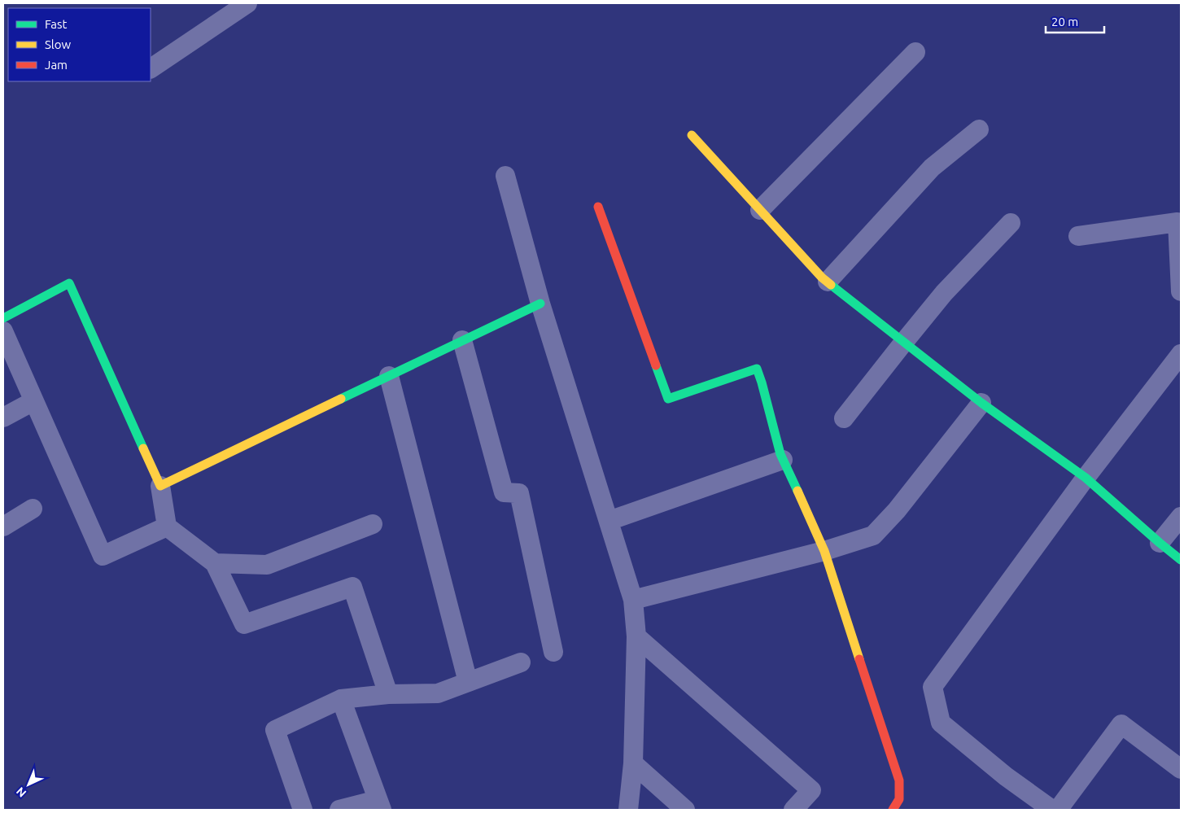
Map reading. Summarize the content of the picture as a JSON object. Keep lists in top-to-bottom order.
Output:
{
  "legend": ["Fast", "Slow", "Jam"],
  "scale_bar": "20 m",
  "north": "bottom left"
}
